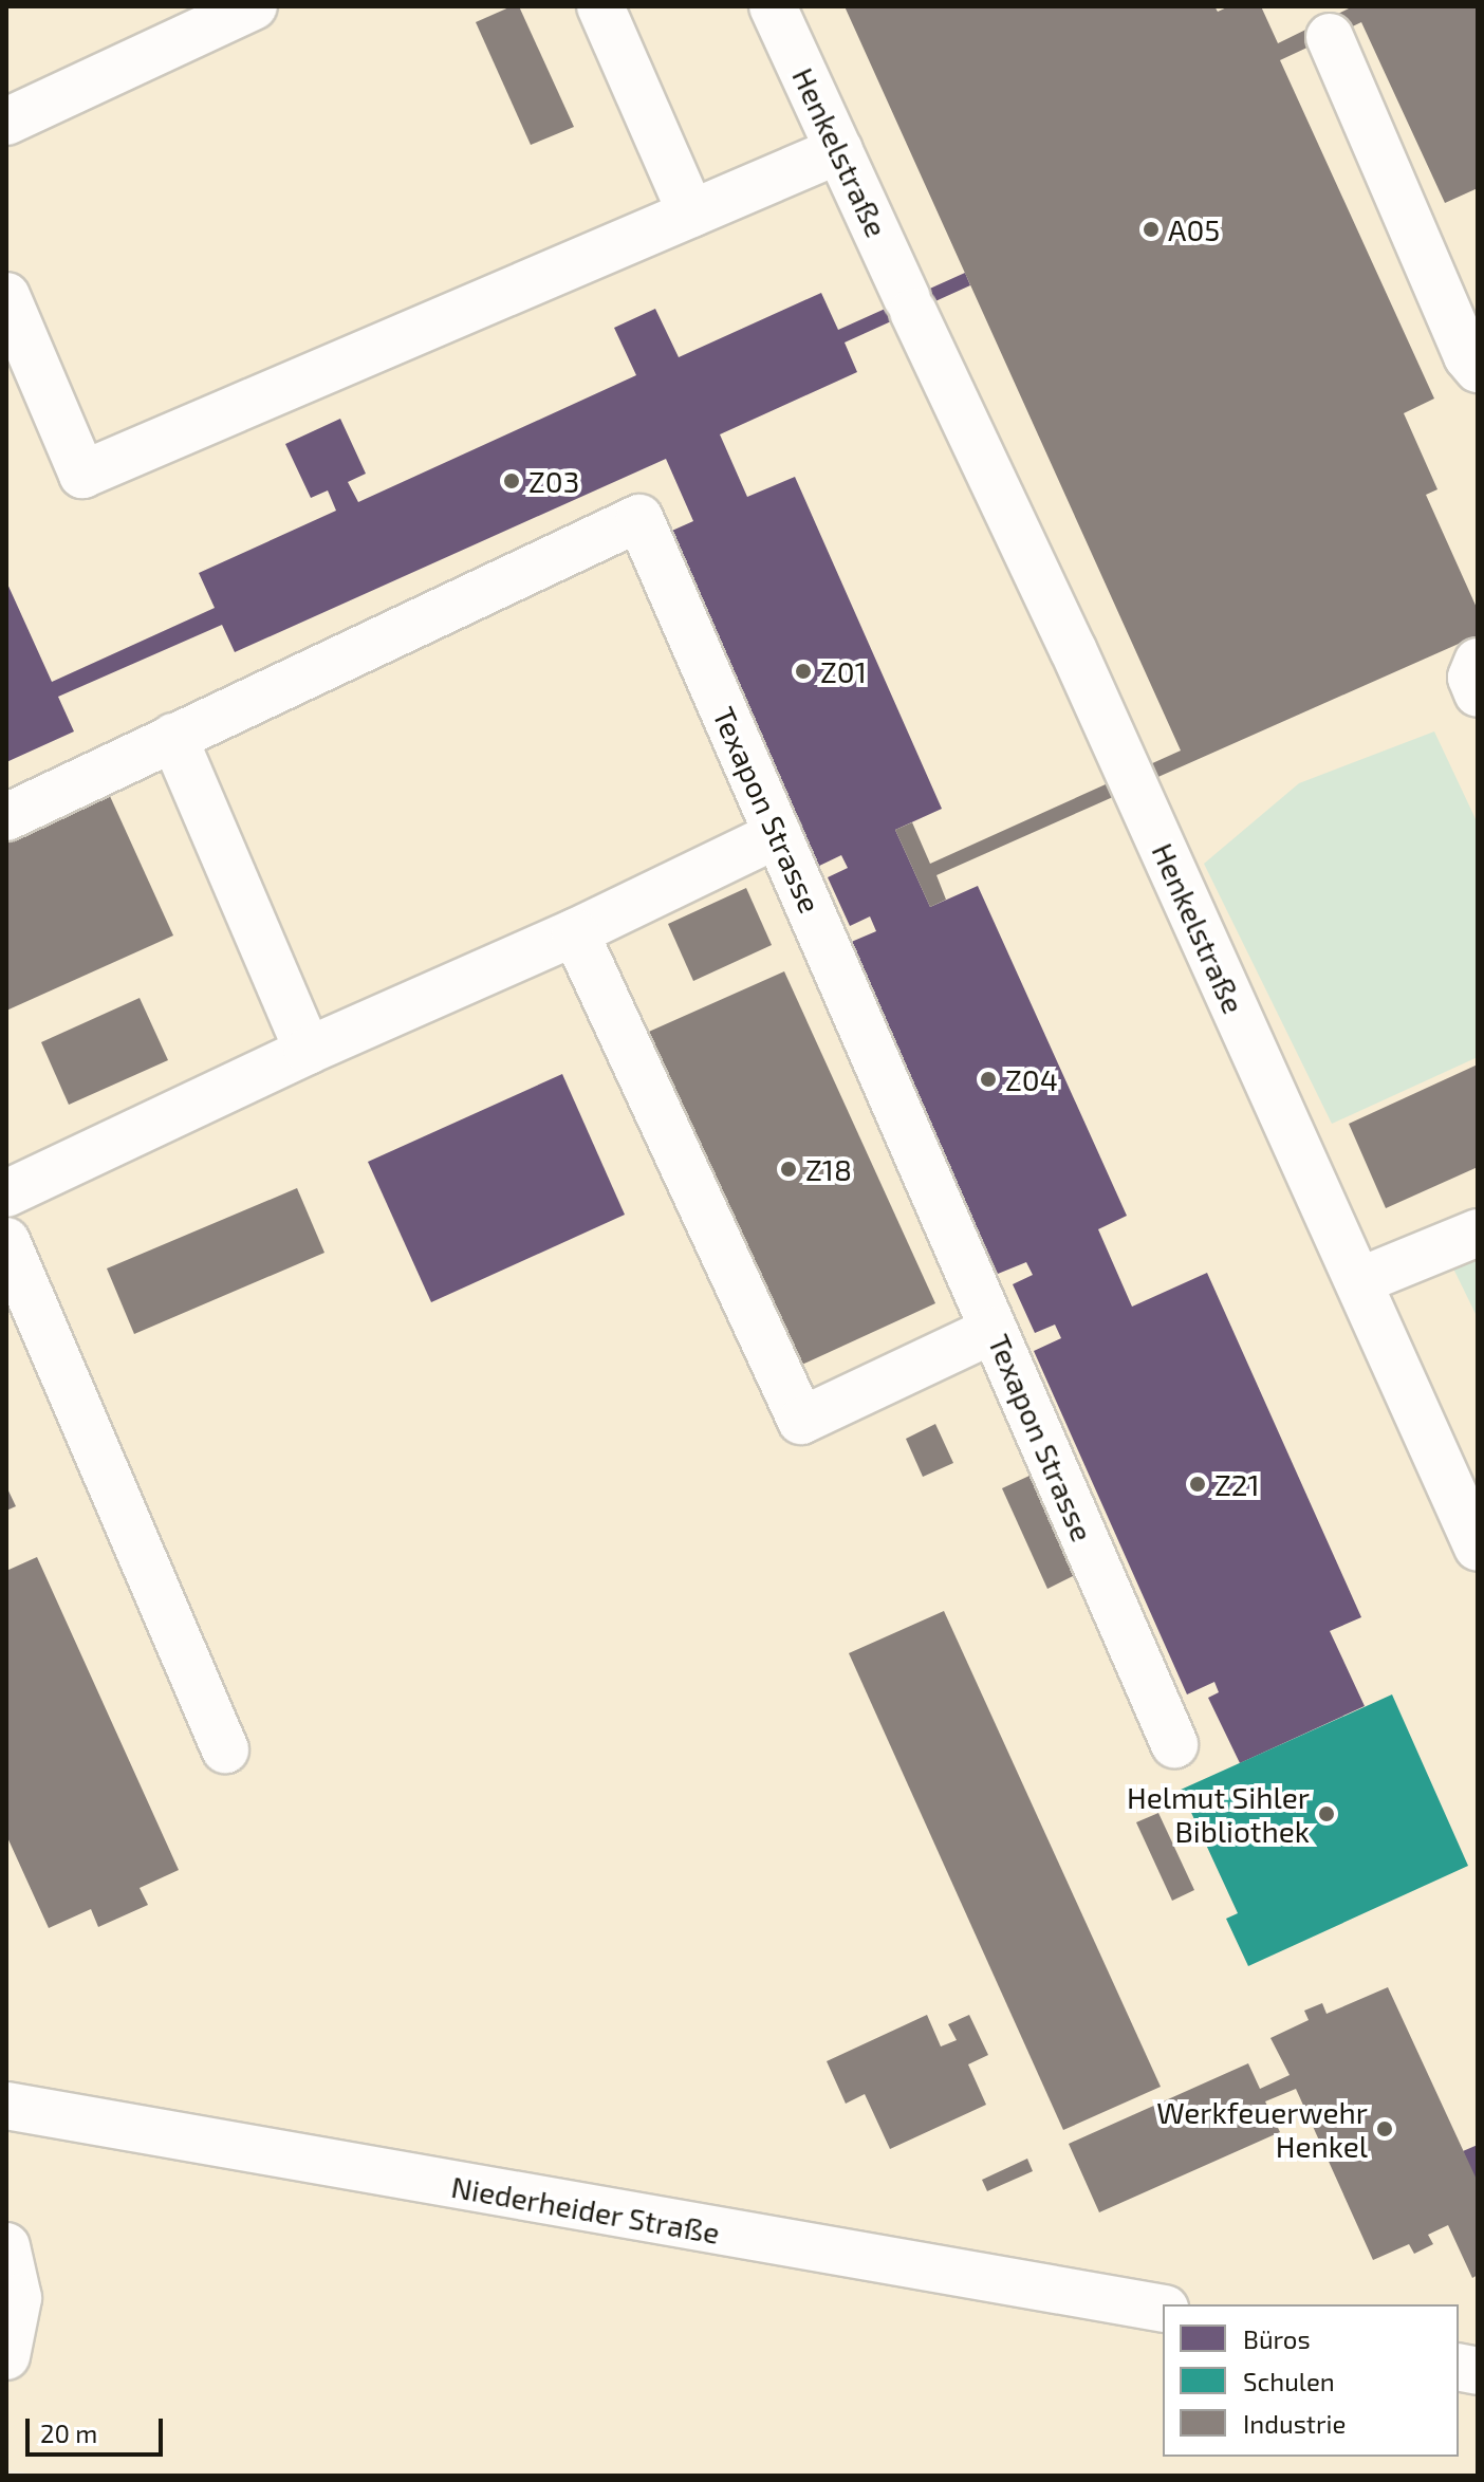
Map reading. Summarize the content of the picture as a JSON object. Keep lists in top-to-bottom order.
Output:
{
  "streets": {
    "street": ["Henkelstraße", "Texapon Strasse", "Niederheider Straße"]
  },
  "places": [
    "A05",
    "Z03",
    "Z01",
    "Z04",
    "Z18",
    "Z21",
    "Helmut Sihler Bibliothek",
    "Werkfeuerwehr Henkel"
  ],
  "legend": ["Büros", "Schulen", "Industrie"],
  "scale_bar": "20 m"
}
